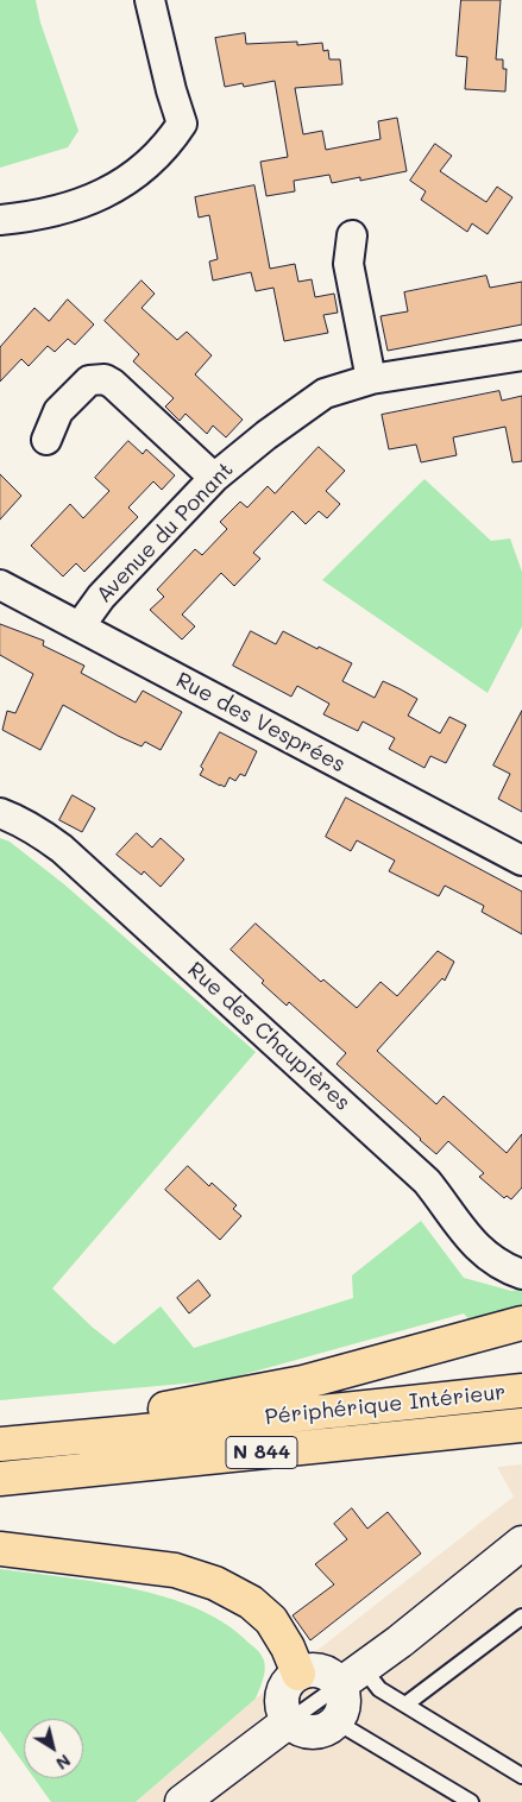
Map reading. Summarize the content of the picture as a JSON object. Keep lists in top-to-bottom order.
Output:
{
  "streets": {
    "highway": ["Périphérique Intérieur", "N 844"],
    "street": ["Avenue du Ponant", "Rue des Vesprées", "Rue des Chaupières"]
  },
  "crossings": [
    ["Avenue du Ponant", "Rue des Vesprées"]
  ],
  "north": "bottom right"
}
